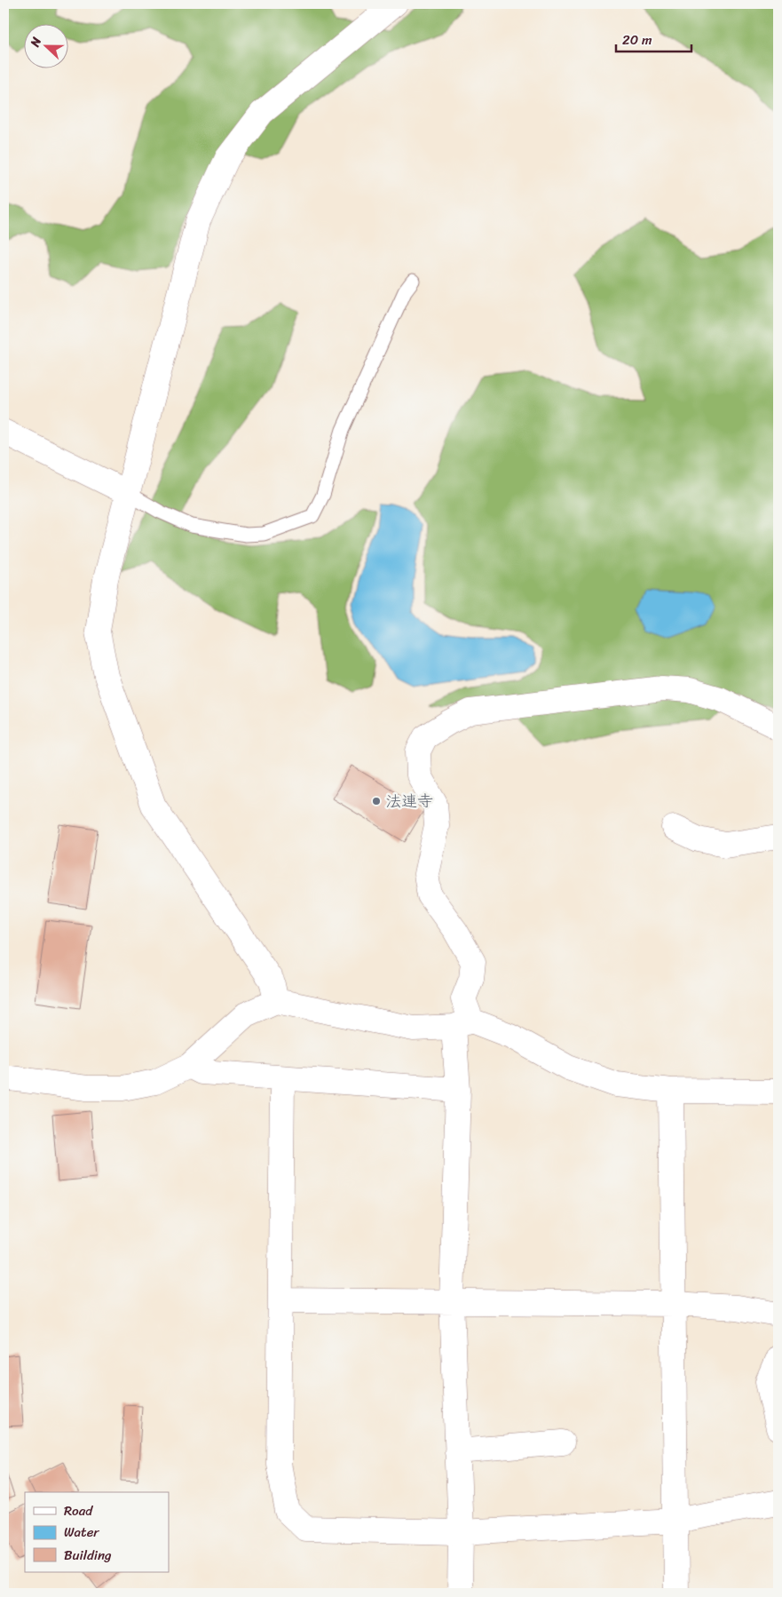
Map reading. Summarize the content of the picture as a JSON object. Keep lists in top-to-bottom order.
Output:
{
  "places": ["法連寺"],
  "legend": ["Road", "Water", "Building"],
  "scale_bar": "20 m",
  "north": "left"
}
